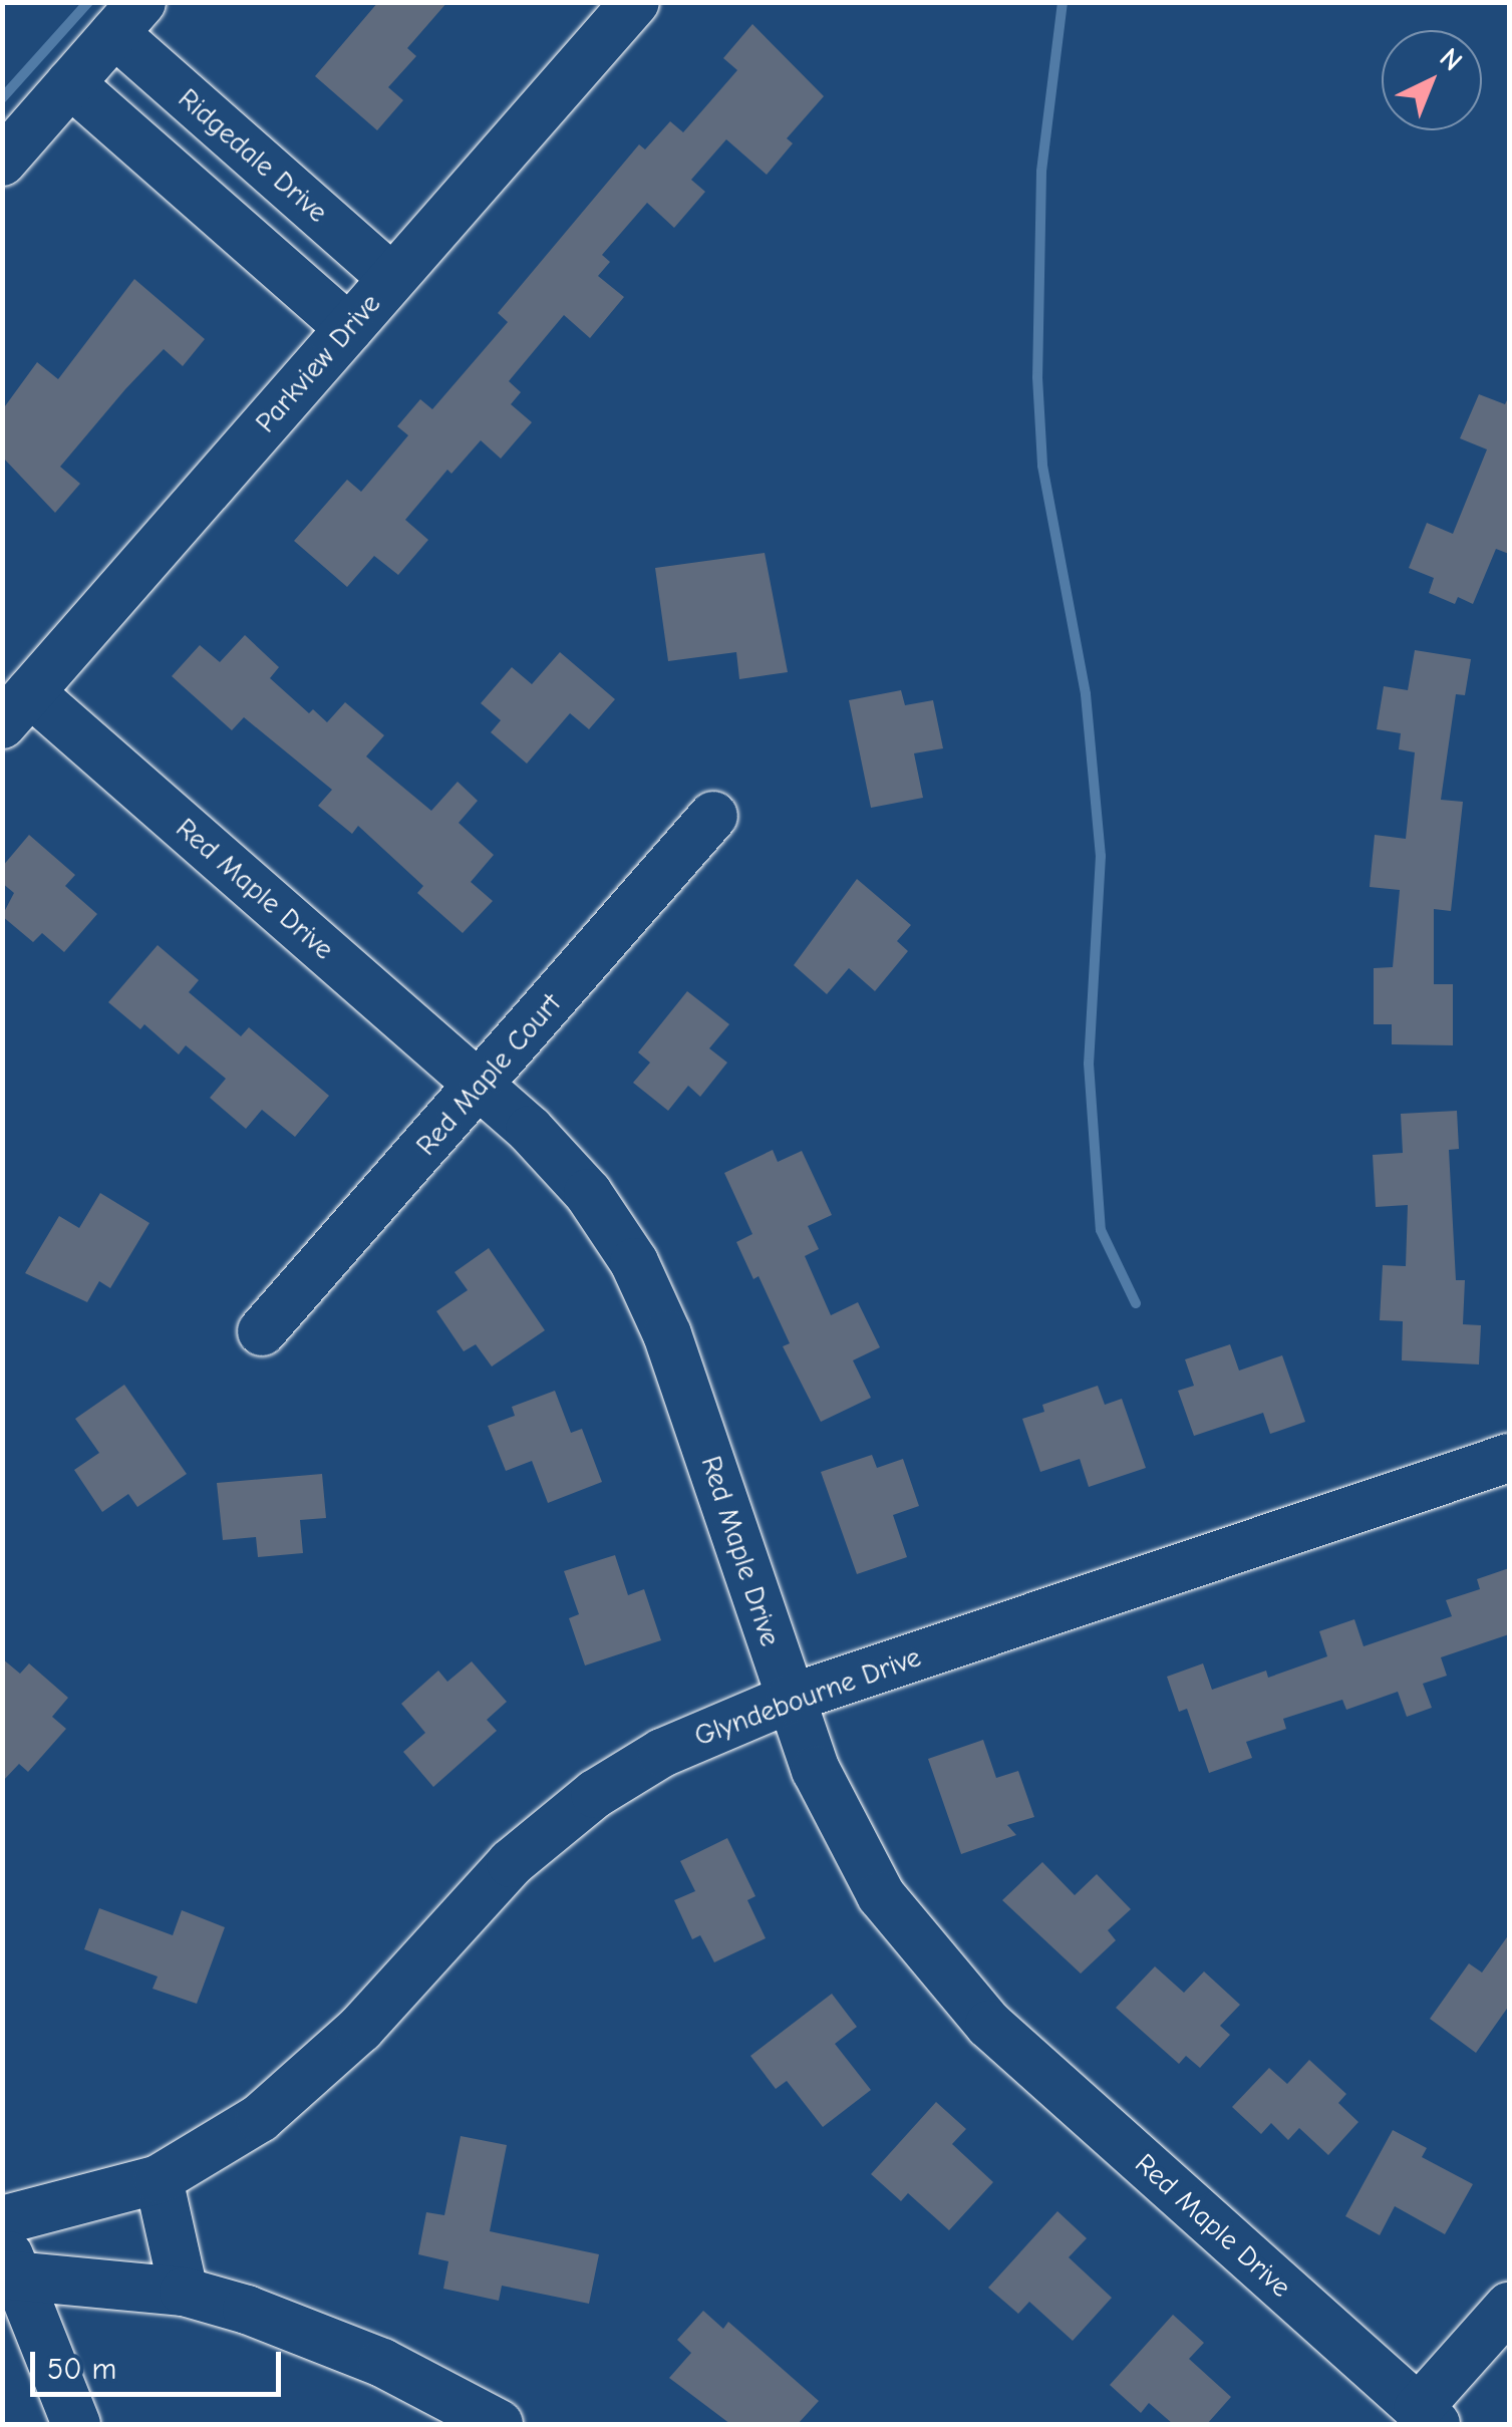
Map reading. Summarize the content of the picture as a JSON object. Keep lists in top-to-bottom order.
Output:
{
  "streets": {
    "street": [
      "Ridgedale Drive",
      "Parkview Drive",
      "Red Maple Drive",
      "Red Maple Court",
      "Glyndebourne Drive"
    ]
  },
  "crossings": [
    ["Ridgedale Drive", "Parkview Drive"],
    ["Parkview Drive", "Red Maple Drive"],
    ["Red Maple Drive", "Red Maple Court"],
    ["Red Maple Drive", "Glyndebourne Drive"]
  ],
  "scale_bar": "50 m",
  "north": "top right"
}
